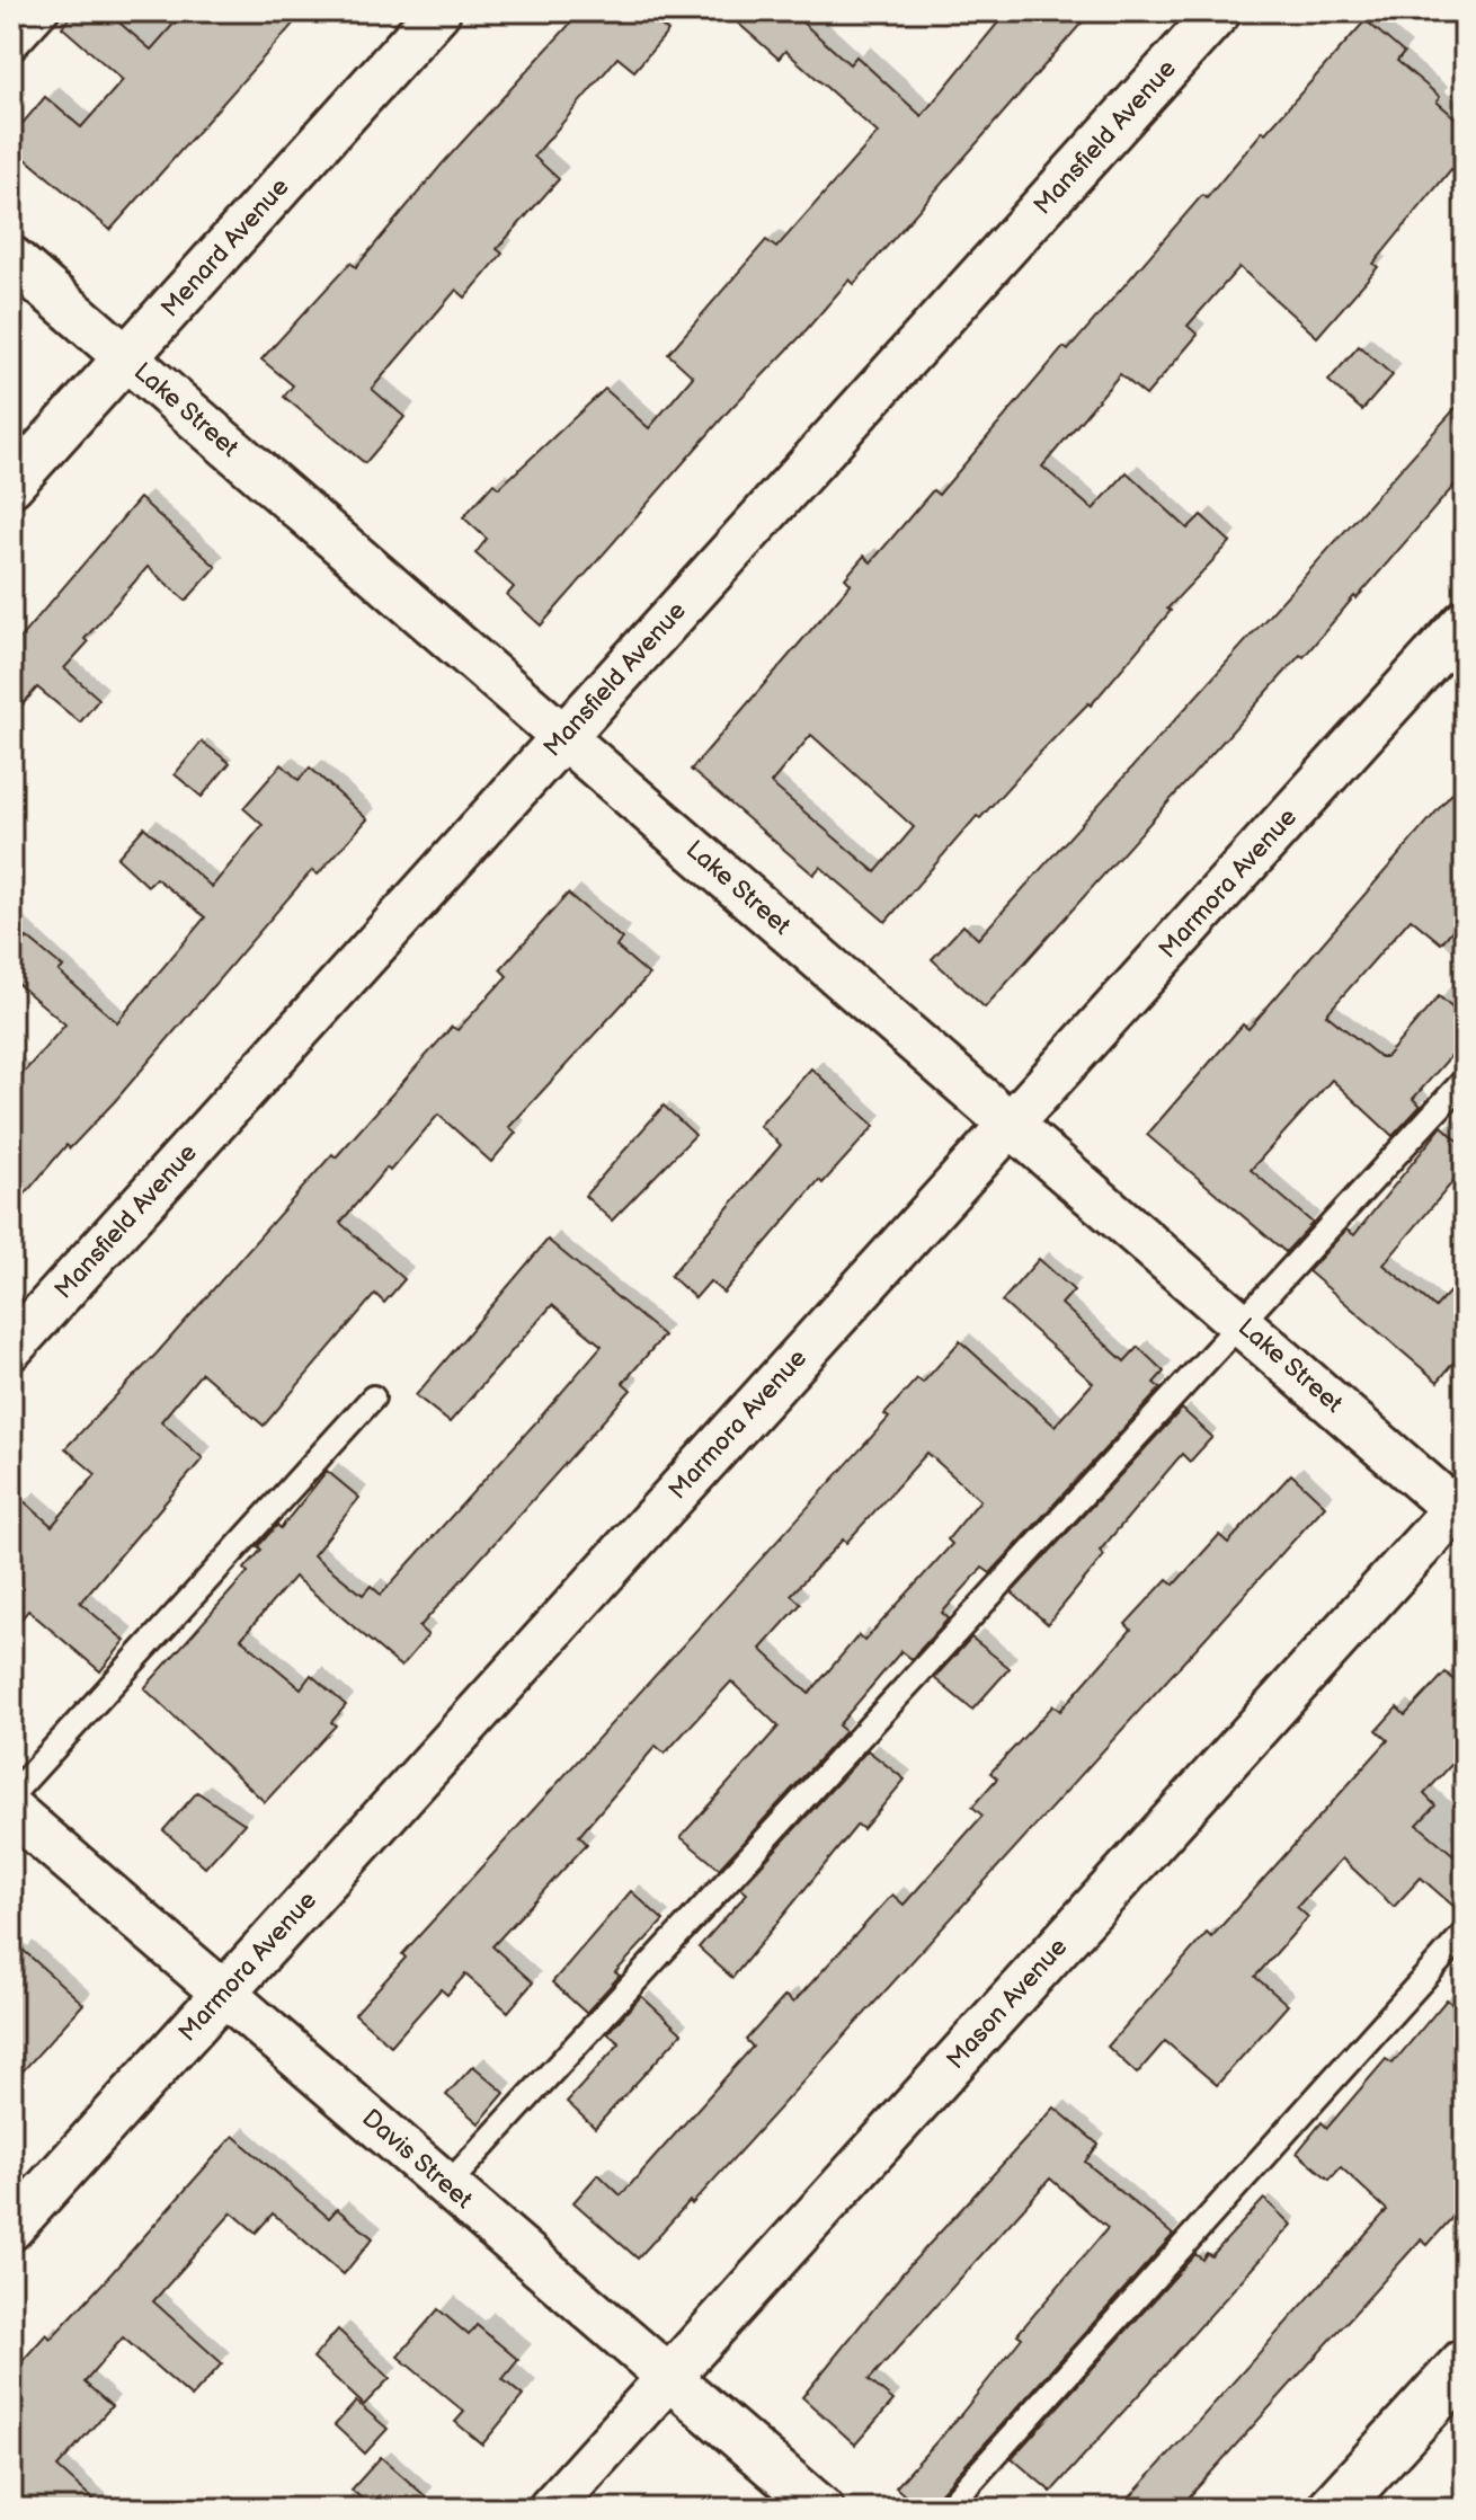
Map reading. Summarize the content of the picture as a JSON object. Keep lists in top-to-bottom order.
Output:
{
  "streets": {
    "street": [
      "Mansfield Avenue",
      "Menard Avenue",
      "Lake Street",
      "Marmora Avenue",
      "Mason Avenue",
      "Davis Street"
    ]
  },
  "crossings": [
    ["Mansfield Avenue", "Lake Street"],
    ["Menard Avenue", "Lake Street"],
    ["Lake Street", "Marmora Avenue"],
    ["Lake Street", "Mason Avenue"],
    ["Marmora Avenue", "Davis Street"],
    ["Mason Avenue", "Davis Street"]
  ]
}
